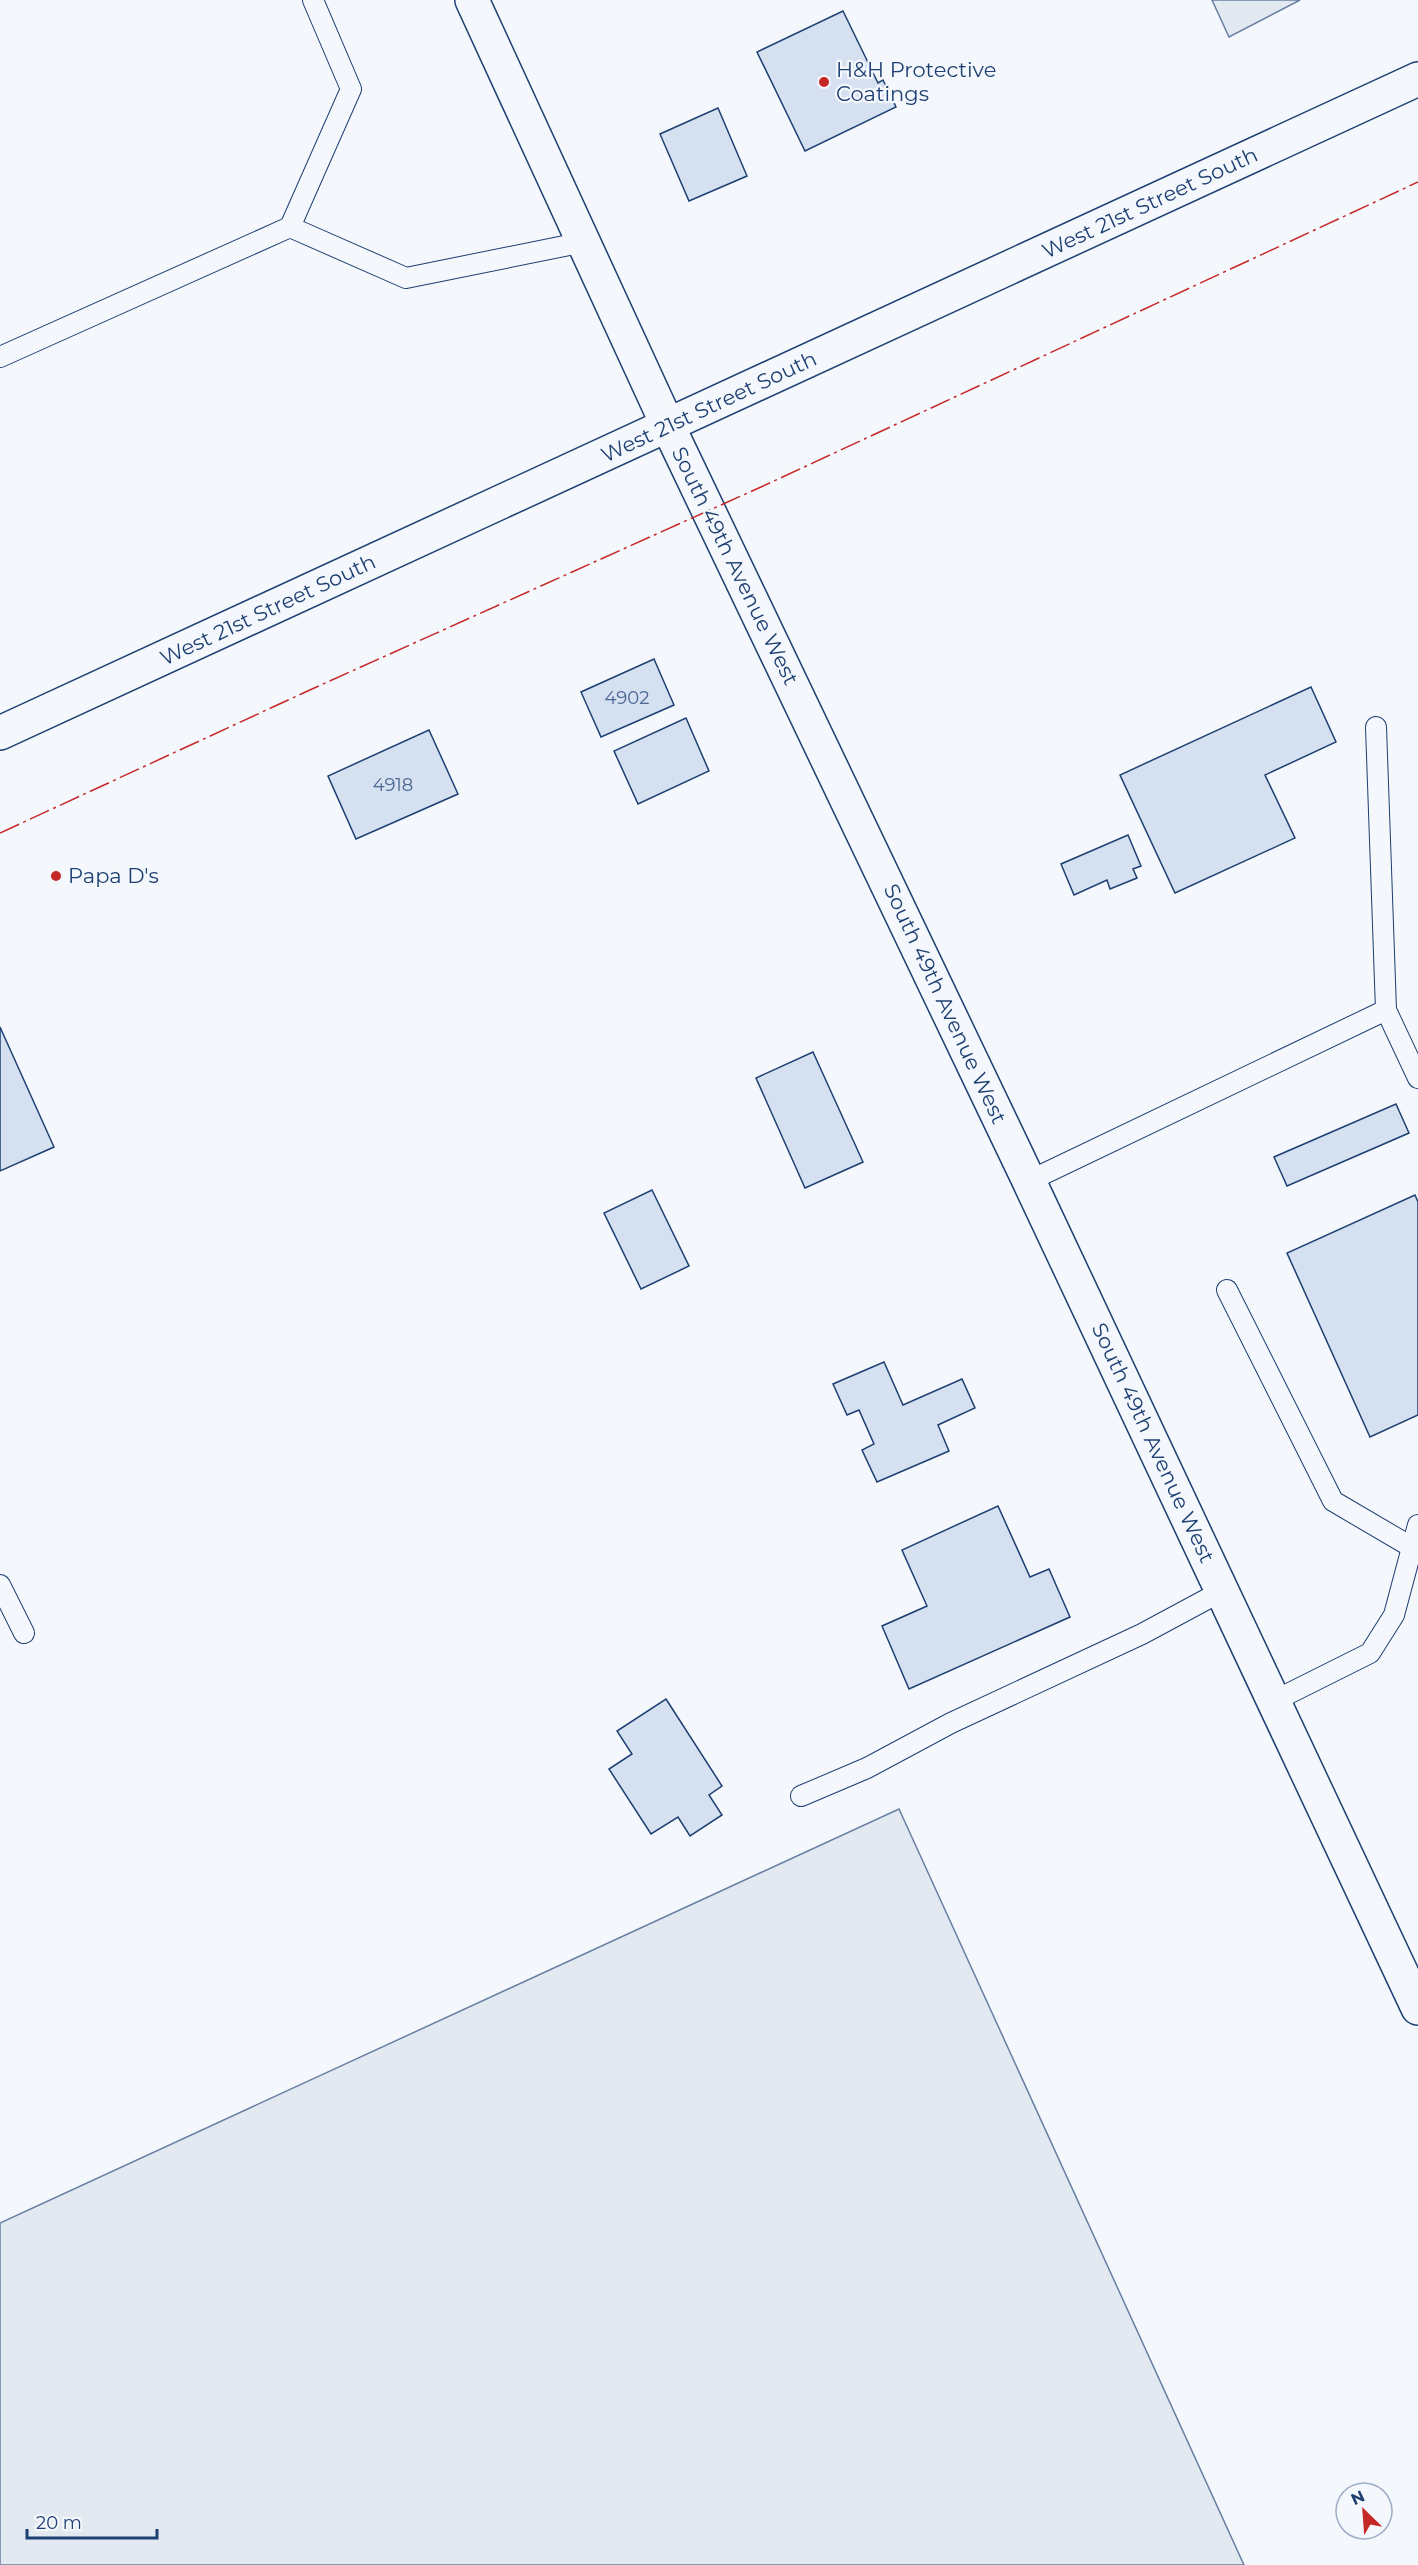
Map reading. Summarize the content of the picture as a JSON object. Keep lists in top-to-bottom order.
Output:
{
  "streets": {
    "street": ["West 21st Street South", "South 49th Avenue West"]
  },
  "crossings": [
    ["West 21st Street South", "South 49th Avenue West"]
  ],
  "places": ["H&H Protective Coatings", "Papa D's"],
  "house_numbers": ["4902", "4918"],
  "scale_bar": "20 m",
  "north": "top left"
}
